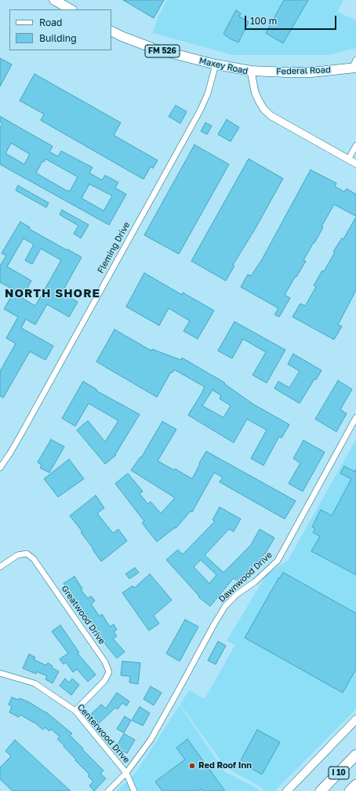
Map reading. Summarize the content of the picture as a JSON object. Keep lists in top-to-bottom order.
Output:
{
  "streets": {
    "highway": ["I 10"],
    "main road": ["FM 526", "Maxey Road", "Federal Road"],
    "street": [
      "Fleming Drive",
      "Dawnwood Drive",
      "Greatwood Drive",
      "Centerwood Drive"
    ]
  },
  "crossings": [
    ["Maxey Road", "Federal Road"],
    ["Maxey Road", "Fleming Drive"],
    ["Dawnwood Drive", "Centerwood Drive"],
    ["Greatwood Drive", "Centerwood Drive"]
  ],
  "districts": ["NORTH SHORE"],
  "places": ["Red Roof Inn"],
  "legend": ["Road", "Building"],
  "scale_bar": "100 m"
}
